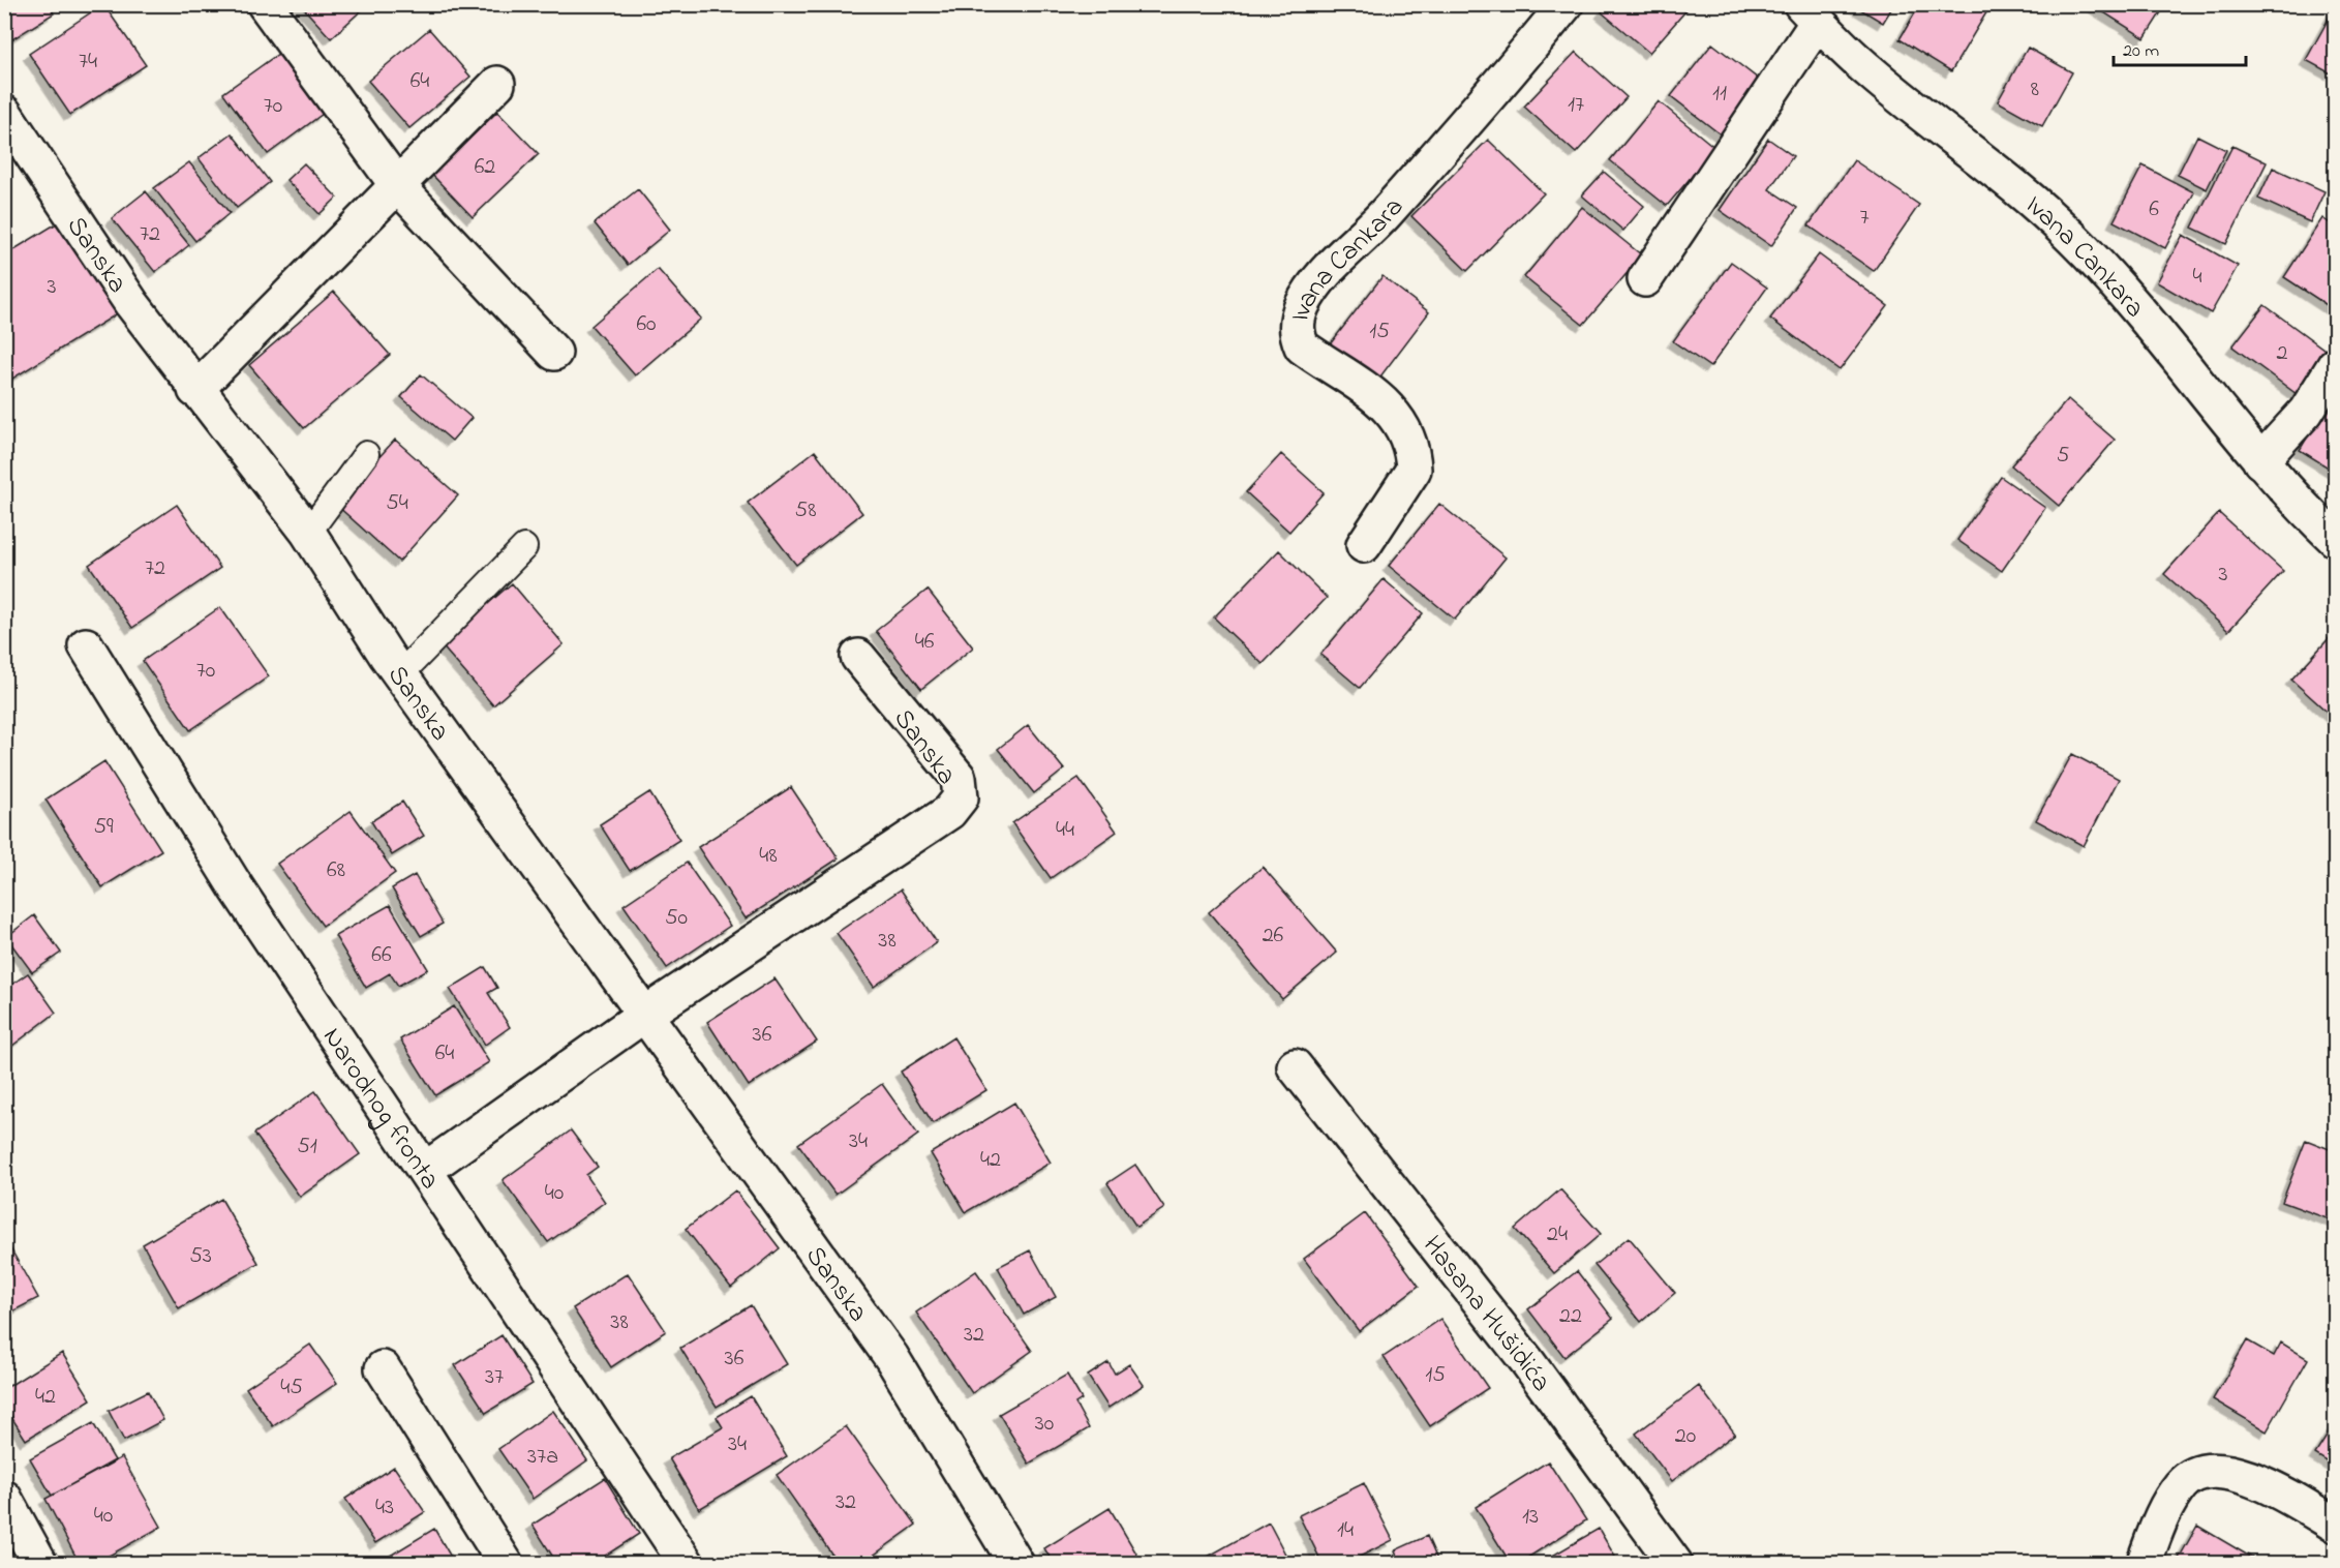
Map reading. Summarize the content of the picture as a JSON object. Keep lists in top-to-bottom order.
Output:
{
  "streets": {
    "street": [
      "Sanska",
      "Ivana Cankara",
      "Narodnog fronta",
      "Hasana Hušidića"
    ]
  },
  "crossings": [
    ["Sanska", "Narodnog fronta"]
  ],
  "house_numbers": [
    "74",
    "64",
    "8",
    "11",
    "17",
    "70",
    "62",
    "6",
    "7",
    "72",
    "4",
    "3",
    "60",
    "15",
    "2",
    "5",
    "54",
    "58",
    "72",
    "3",
    "46",
    "70",
    "59",
    "44",
    "48",
    "68",
    "50",
    "26",
    "38",
    "66",
    "36",
    "64",
    "34",
    "51",
    "42",
    "40",
    "24",
    "53",
    "22",
    "38",
    "32",
    "36",
    "15",
    "37",
    "45",
    "42",
    "30",
    "20",
    "34",
    "37a",
    "32",
    "43",
    "40",
    "13",
    "14"
  ],
  "scale_bar": "20 m"
}
